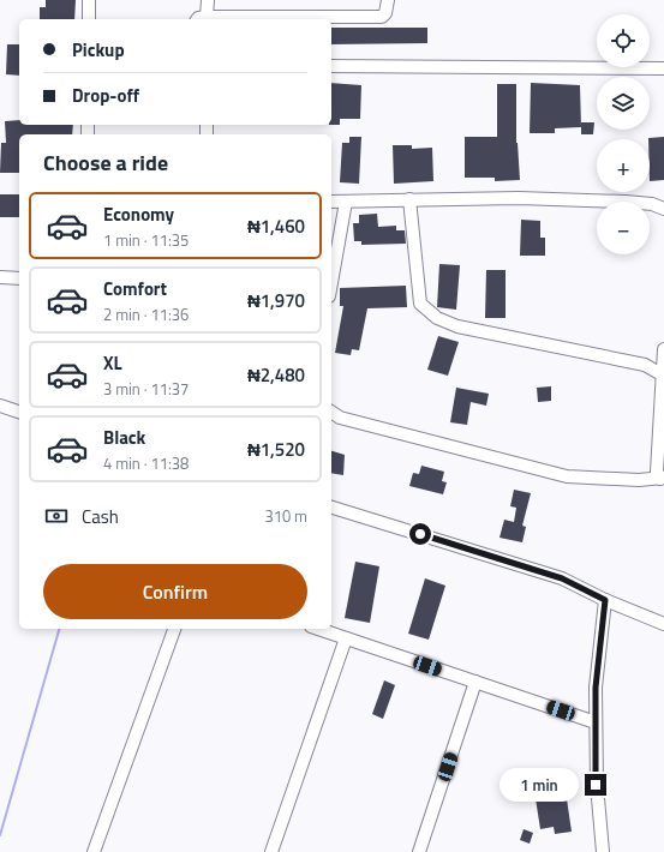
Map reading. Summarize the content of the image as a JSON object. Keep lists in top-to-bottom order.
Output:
{
  "page": {
    "map_buttons": ["+", "−"],
    "banner": ["Pickup", "Drop-off"],
    "heading": "Choose a ride",
    "list": [
      {
        "name": "Economy",
        "note": "1 min · 11:35",
        "value": "₦1,460"
      },
      {
        "name": "Comfort",
        "note": "2 min · 11:36",
        "value": "₦1,970"
      },
      {
        "name": "XL",
        "note": "3 min · 11:37",
        "value": "₦2,480"
      },
      {
        "name": "Black",
        "note": "4 min · 11:38",
        "value": "₦1,520"
      }
    ],
    "pay": ["Cash", "310 m"],
    "buttons": "Confirm",
    "bubble": "1 min"
  }
}
